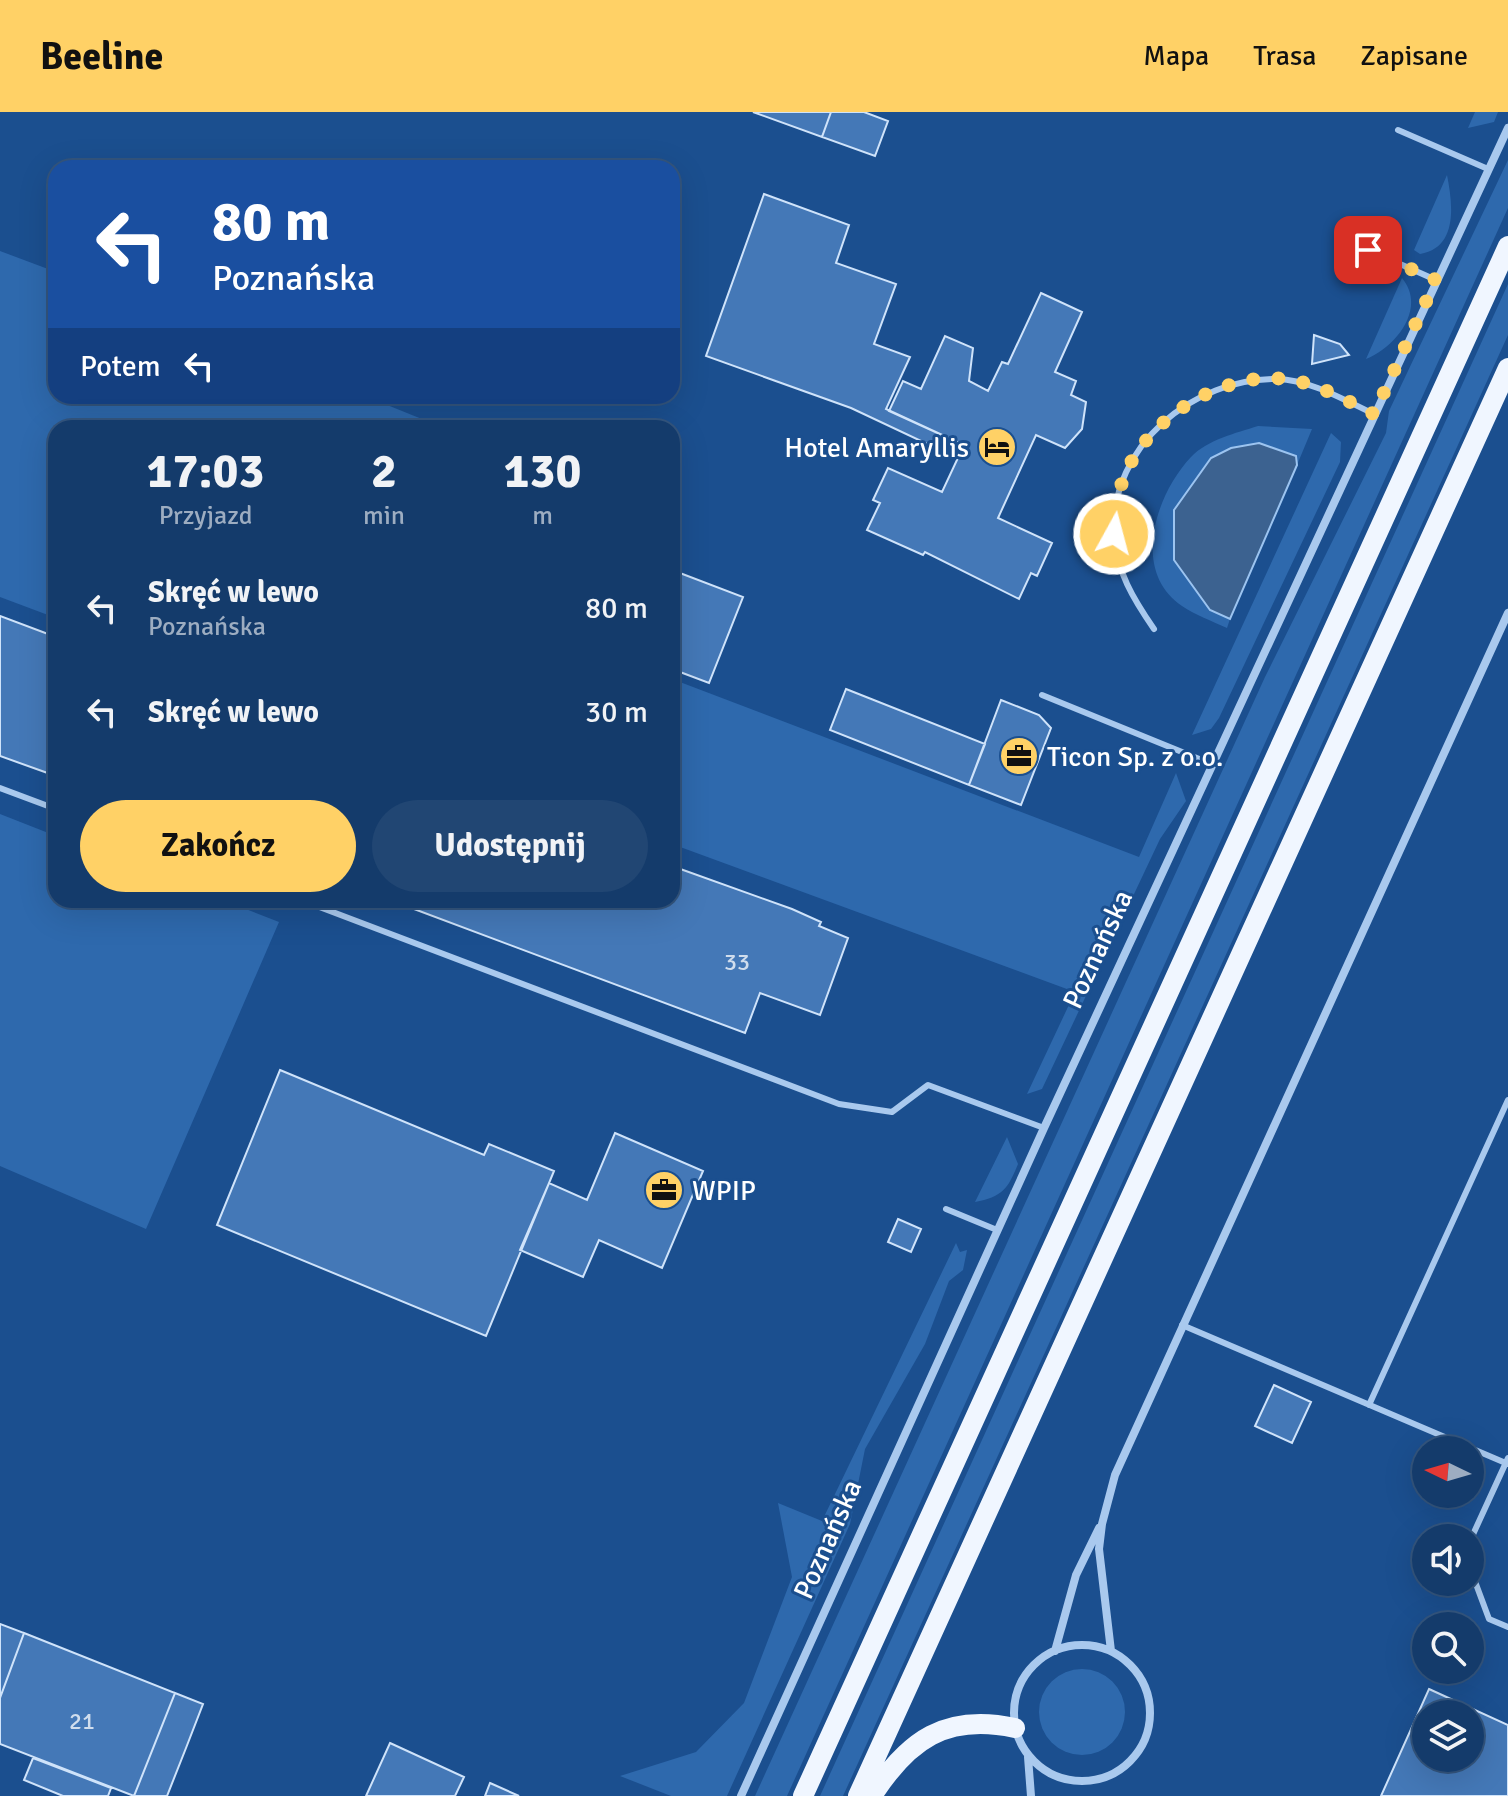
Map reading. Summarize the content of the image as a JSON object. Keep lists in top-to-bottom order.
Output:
{
  "streets": {
    "street": ["Poznańska"]
  },
  "places": {
    "hotel": ["Hotel Amaryllis"],
    "office": ["Ticon Sp. z o.o.", "WPIP"]
  },
  "house_numbers": ["33", "21"],
  "north": "left",
  "page": {
    "header": "Beeline",
    "nav": ["Mapa", "Trasa", "Zapisane"],
    "turn": ["80 m", "Poznańska"],
    "then": "Potem",
    "eta": [
      "17:03",
      "Przyjazd",
      "2",
      "min",
      "130",
      "m"
    ],
    "list": [
      {
        "name": "Skręć w lewo",
        "note": "Poznańska",
        "value": "80 m"
      },
      {
        "name": "Skręć w lewo",
        "value": "30 m"
      }
    ],
    "buttons": ["Zakończ", "Udostępnij"]
  }
}
